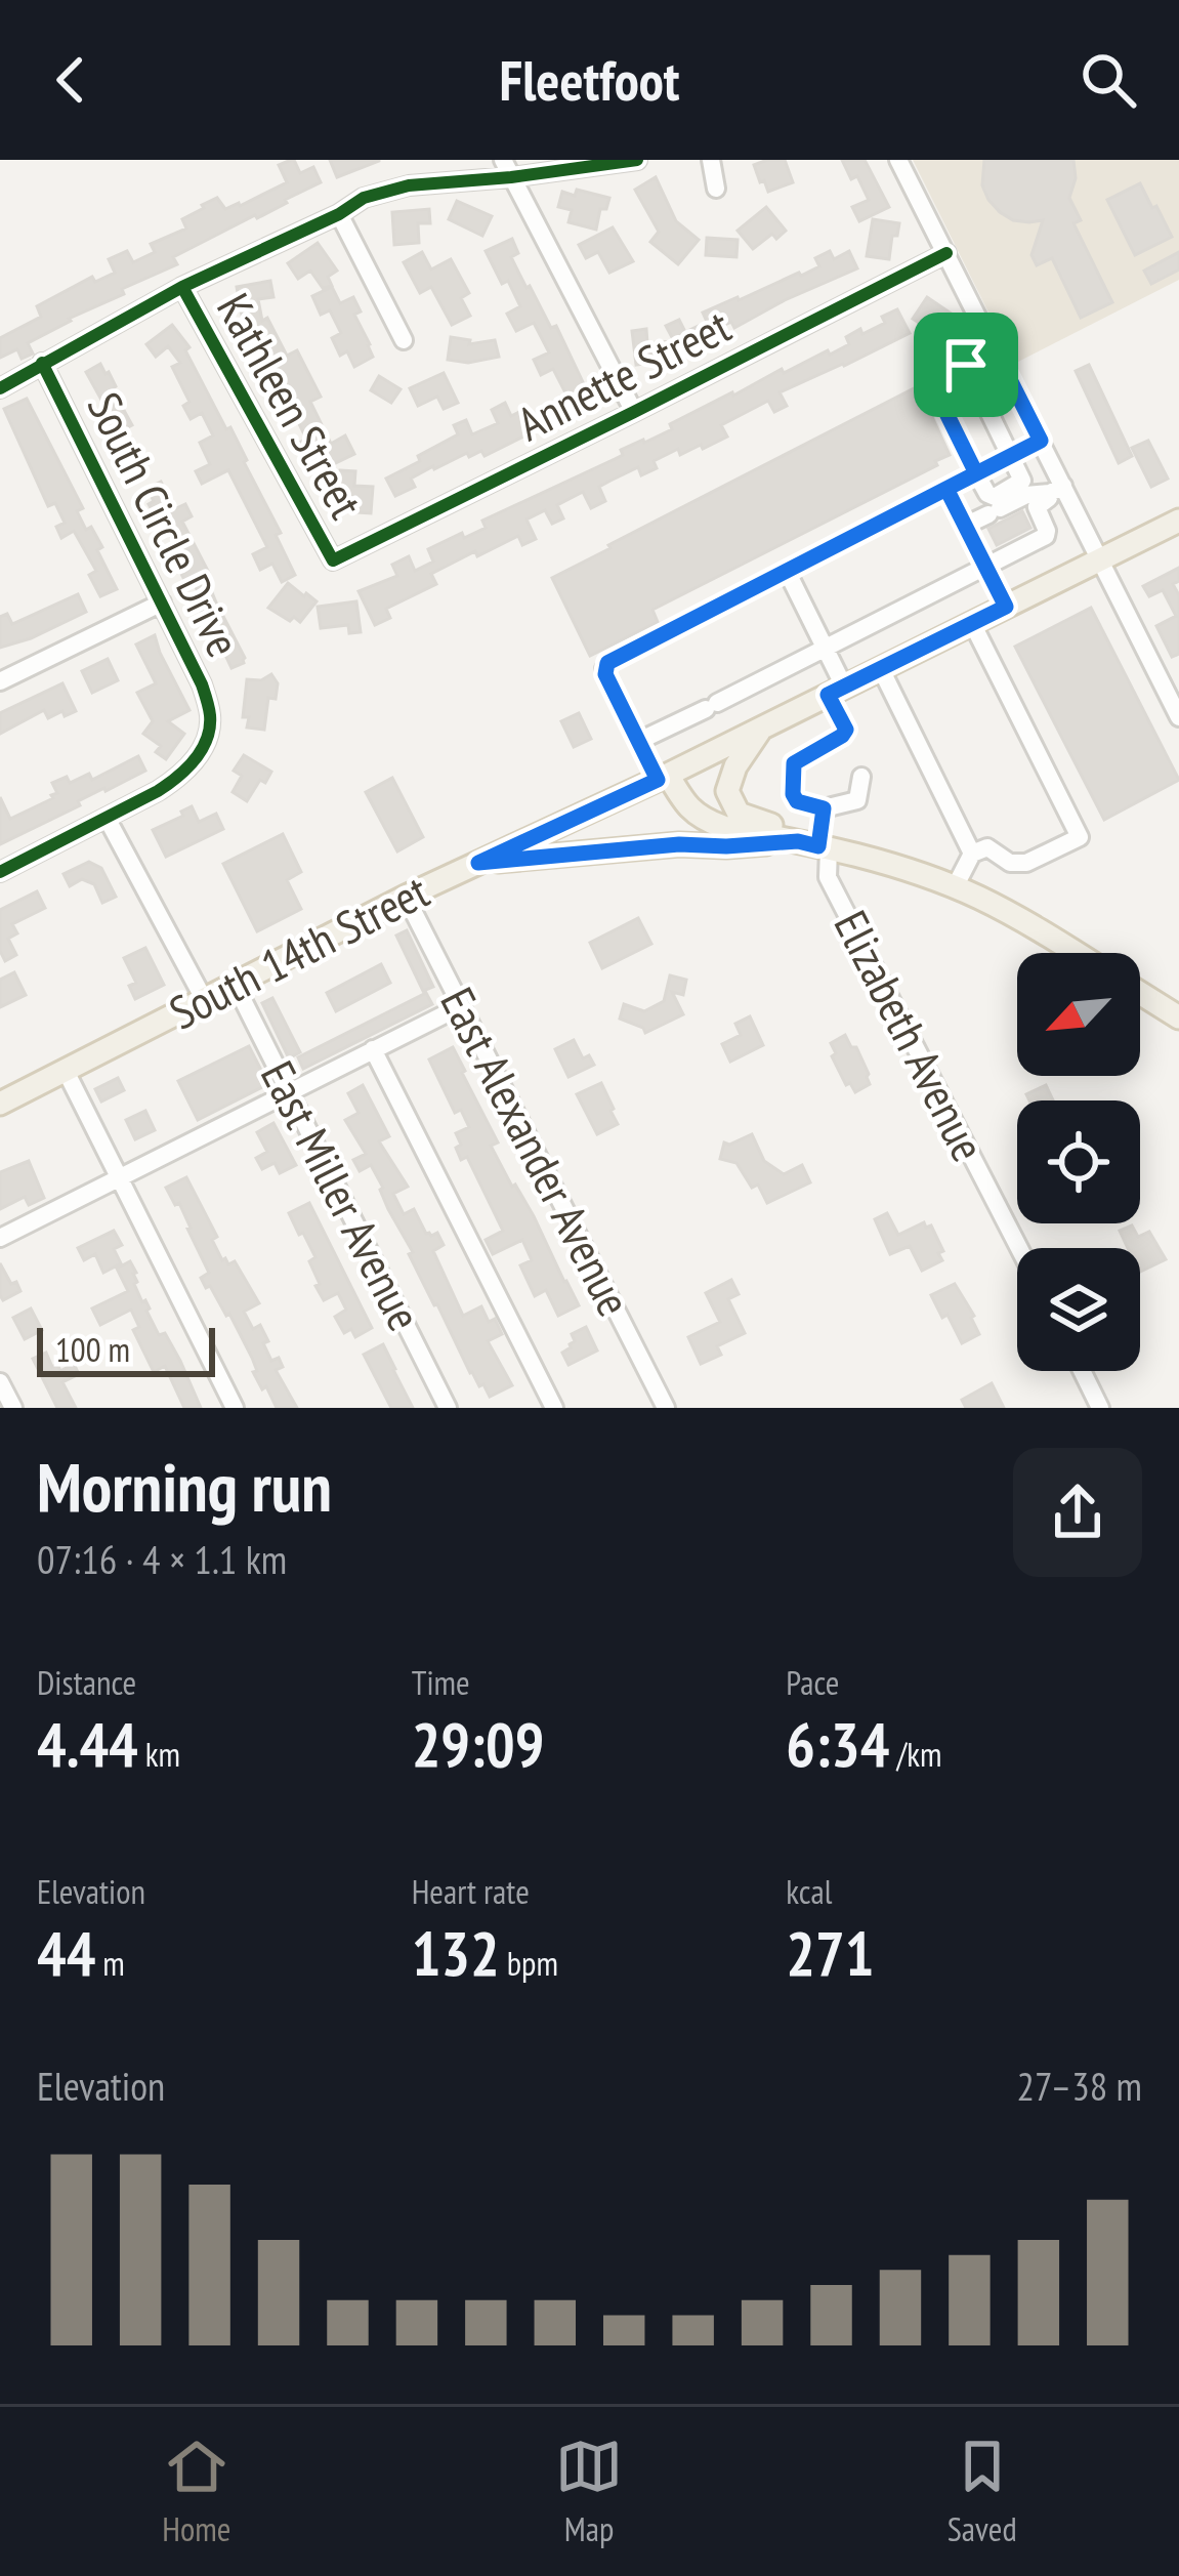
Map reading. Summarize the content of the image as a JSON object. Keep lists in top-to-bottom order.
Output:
{
  "streets": {
    "main road": ["South 14th Street"],
    "street": [
      "Annette Street",
      "Kathleen Street",
      "South Circle Drive",
      "Elizabeth Avenue",
      "East Alexander Avenue",
      "East Miller Avenue"
    ]
  },
  "crossings": [
    ["Annette Street", "Kathleen Street"],
    ["South 14th Street", "East Alexander Avenue"],
    ["South 14th Street", "East Miller Avenue"]
  ],
  "scale_bar": "100 m",
  "north": "bottom left",
  "page": {
    "header": "Fleetfoot",
    "scale": "100 m",
    "heading": ["Morning run", "07:16 · 4 × 1.1 km"],
    "stats": [
      ["Distance", "4.44 km"],
      ["Time", "29:09"],
      ["Pace", "6:34 /km"],
      ["Elevation", "44 m"],
      ["Heart rate", "132 bpm"],
      ["kcal", "271"]
    ],
    "chart": ["Elevation", "27–38 m"],
    "tabs": ["Home", "Map", "Saved"]
  }
}
